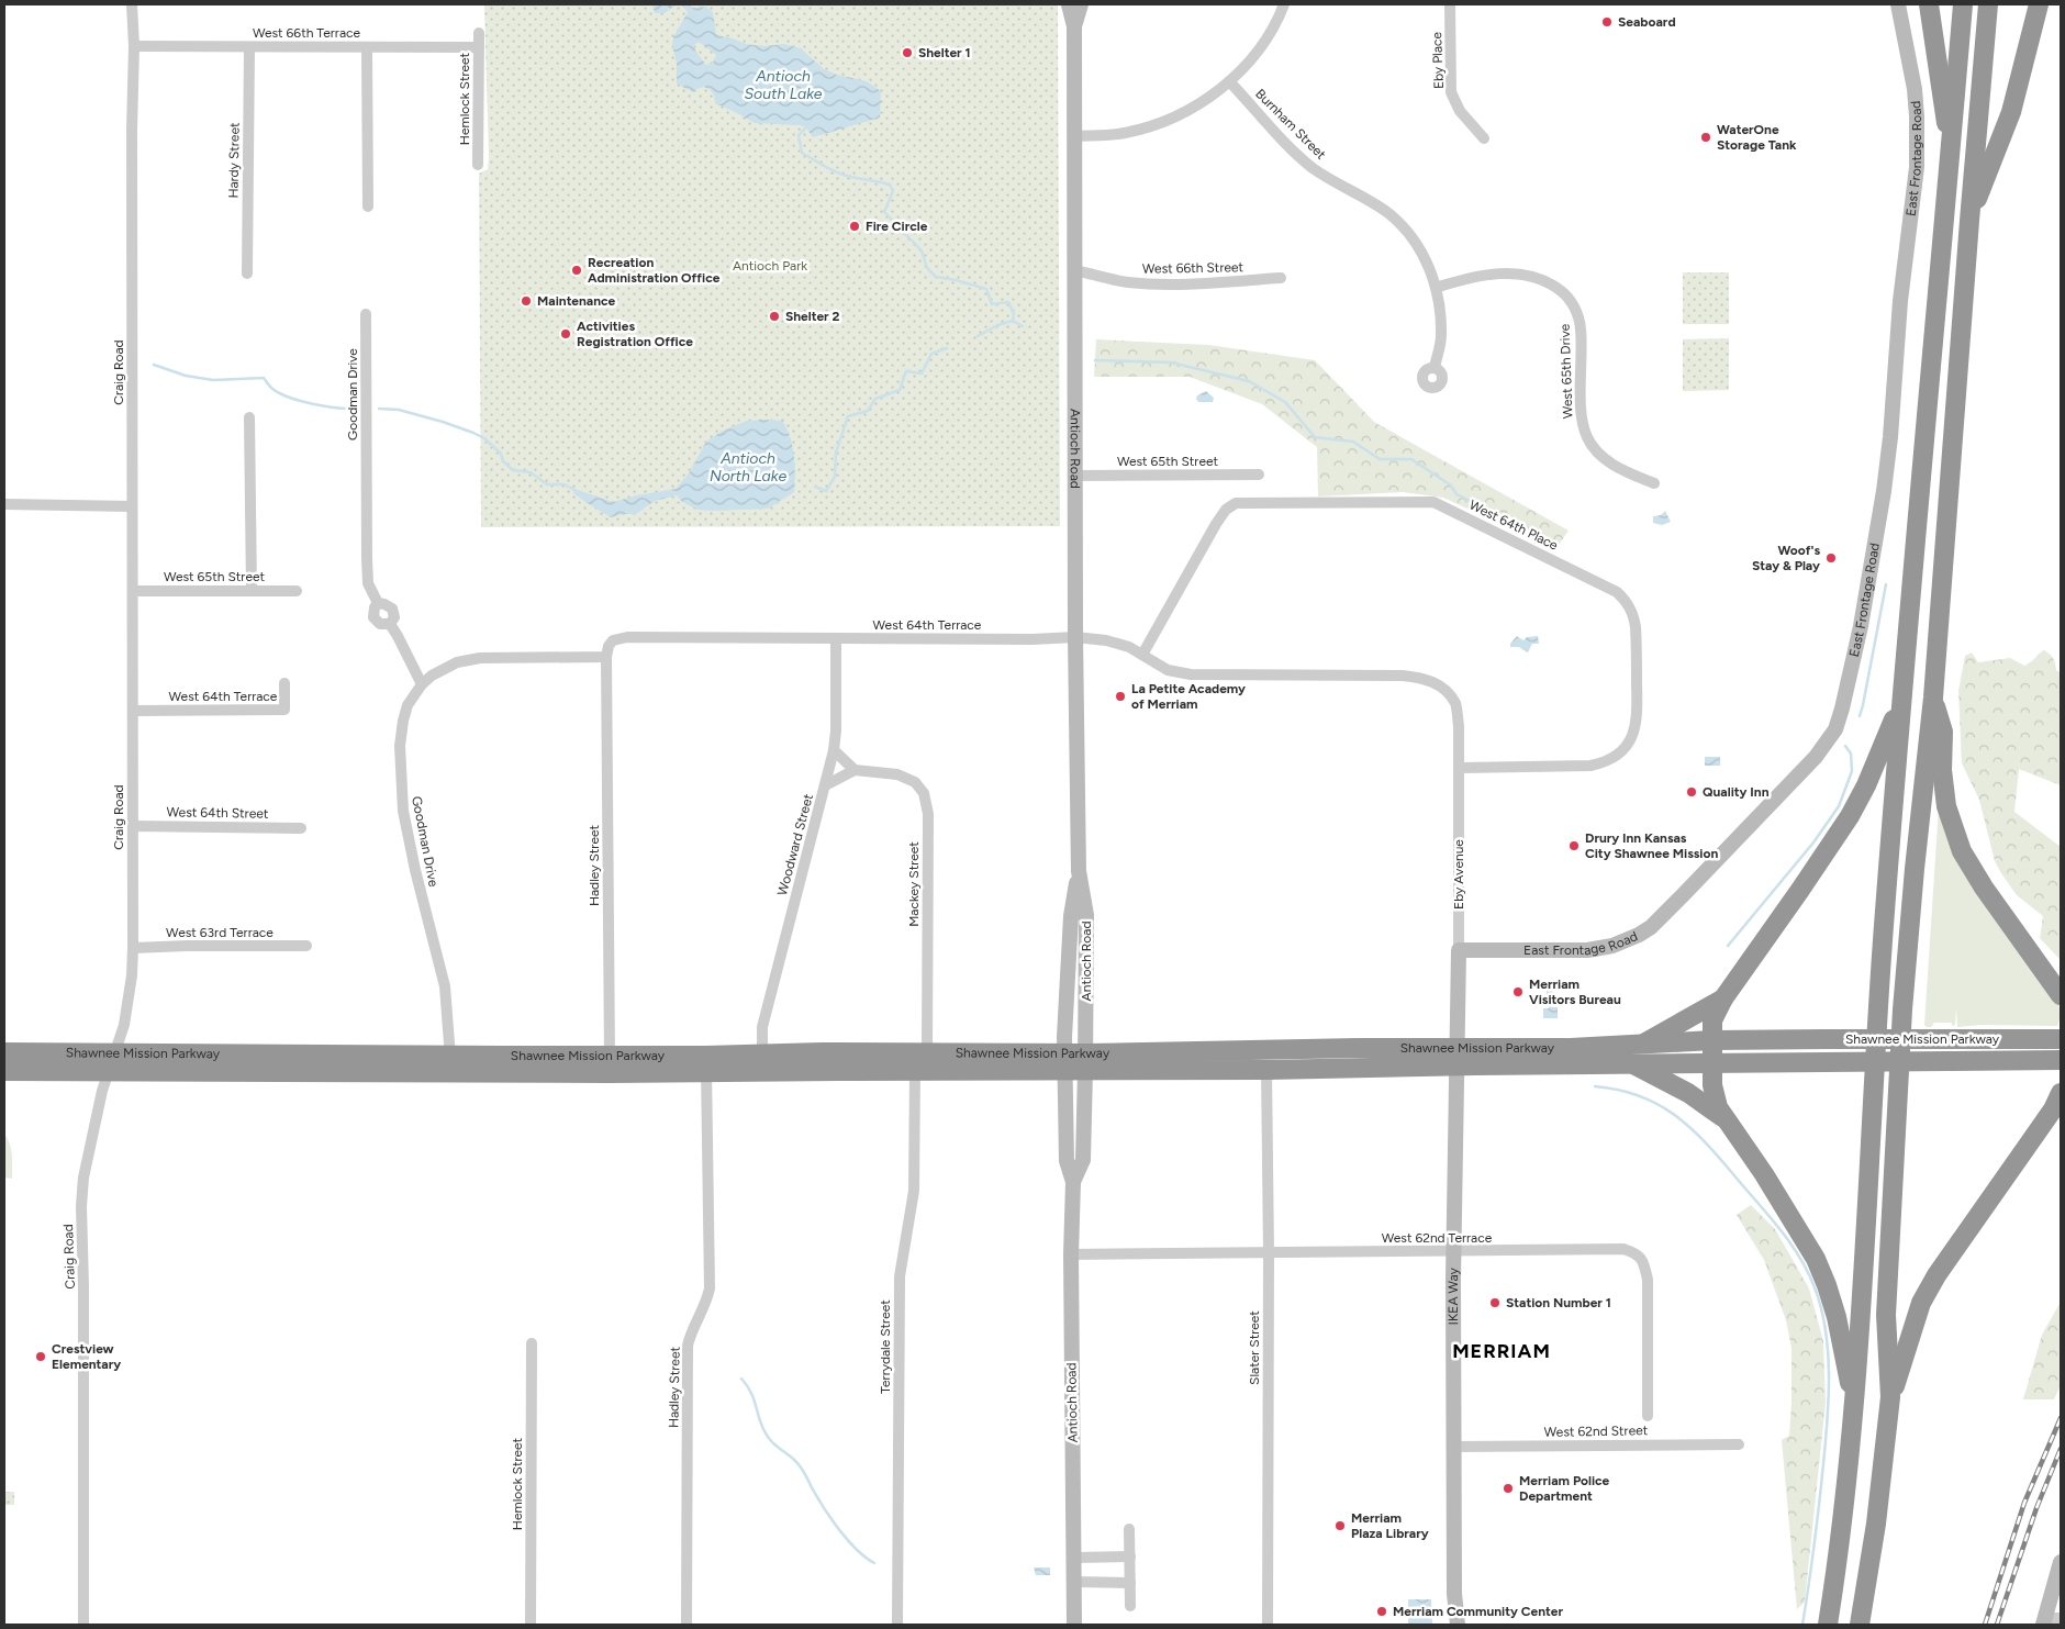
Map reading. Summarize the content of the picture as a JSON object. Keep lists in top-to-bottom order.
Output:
{
  "streets": {
    "highway": ["Shawnee Mission Parkway"],
    "main road": [
      "East Frontage Road",
      "Antioch Road",
      "Eby Avenue",
      "IKEA Way"
    ],
    "street": [
      "West 66th Terrace",
      "Eby Place",
      "Hemlock Street",
      "Burnham Street",
      "Hardy Street",
      "West 66th Street",
      "West 65th Drive",
      "Craig Road",
      "Goodman Drive",
      "West 65th Street",
      "West 64th Place",
      "West 64th Terrace",
      "West 64th Street",
      "Woodward Street",
      "Hadley Street",
      "Mackey Street",
      "West 63rd Terrace",
      "West 62nd Terrace",
      "Terrydale Street",
      "Slater Street",
      "West 62nd Street"
    ]
  },
  "crossings": [
    ["West 66th Terrace", "Hemlock Street"],
    ["West 66th Terrace", "Hardy Street"],
    ["West 66th Terrace", "Craig Road"],
    ["Burnham Street", "West 65th Drive"],
    ["East Frontage Road", "Eby Avenue"],
    ["West 66th Street", "Antioch Road"],
    ["Craig Road", "West 65th Street"],
    ["Craig Road", "West 64th Terrace"],
    ["Craig Road", "West 64th Street"],
    ["Craig Road", "West 63rd Terrace"],
    ["Craig Road", "Shawnee Mission Parkway"],
    ["Goodman Drive", "Shawnee Mission Parkway"],
    ["Antioch Road", "West 65th Street"],
    ["Antioch Road", "West 64th Terrace"],
    ["Antioch Road", "Shawnee Mission Parkway"],
    ["Antioch Road", "West 62nd Terrace"],
    ["West 64th Place", "West 64th Terrace"],
    ["West 64th Place", "Eby Avenue"],
    ["West 64th Terrace", "Woodward Street"],
    ["West 64th Terrace", "Hadley Street"],
    ["West 64th Terrace", "Eby Avenue"],
    ["Woodward Street", "Shawnee Mission Parkway"],
    ["Hadley Street", "Shawnee Mission Parkway"],
    ["Eby Avenue", "Shawnee Mission Parkway"],
    ["Eby Avenue", "IKEA Way"],
    ["Mackey Street", "Shawnee Mission Parkway"],
    ["Shawnee Mission Parkway", "IKEA Way"],
    ["Shawnee Mission Parkway", "Terrydale Street"],
    ["Shawnee Mission Parkway", "Slater Street"],
    ["West 62nd Terrace", "IKEA Way"],
    ["West 62nd Terrace", "Slater Street"],
    ["IKEA Way", "West 62nd Street"]
  ],
  "districts": ["MERRIAM"],
  "water": ["Antioch South Lake", "Antioch North Lake"],
  "parks": ["Antioch Park"],
  "places": [
    "Seaboard",
    "Shelter 1",
    "WaterOne Storage Tank",
    "Fire Circle",
    "Recreation Administration Office",
    "Maintenance",
    "Shelter 2",
    "Activities Registration Office",
    "Woof's Stay & Play",
    "La Petite Academy of Merriam",
    "Quality Inn",
    "Drury Inn Kansas City Shawnee Mission",
    "Merriam Visitors Bureau",
    "Station Number 1",
    "Crestview Elementary",
    "Merriam Police Department",
    "Merriam Plaza Library",
    "Merriam Community Center"
  ]
}
